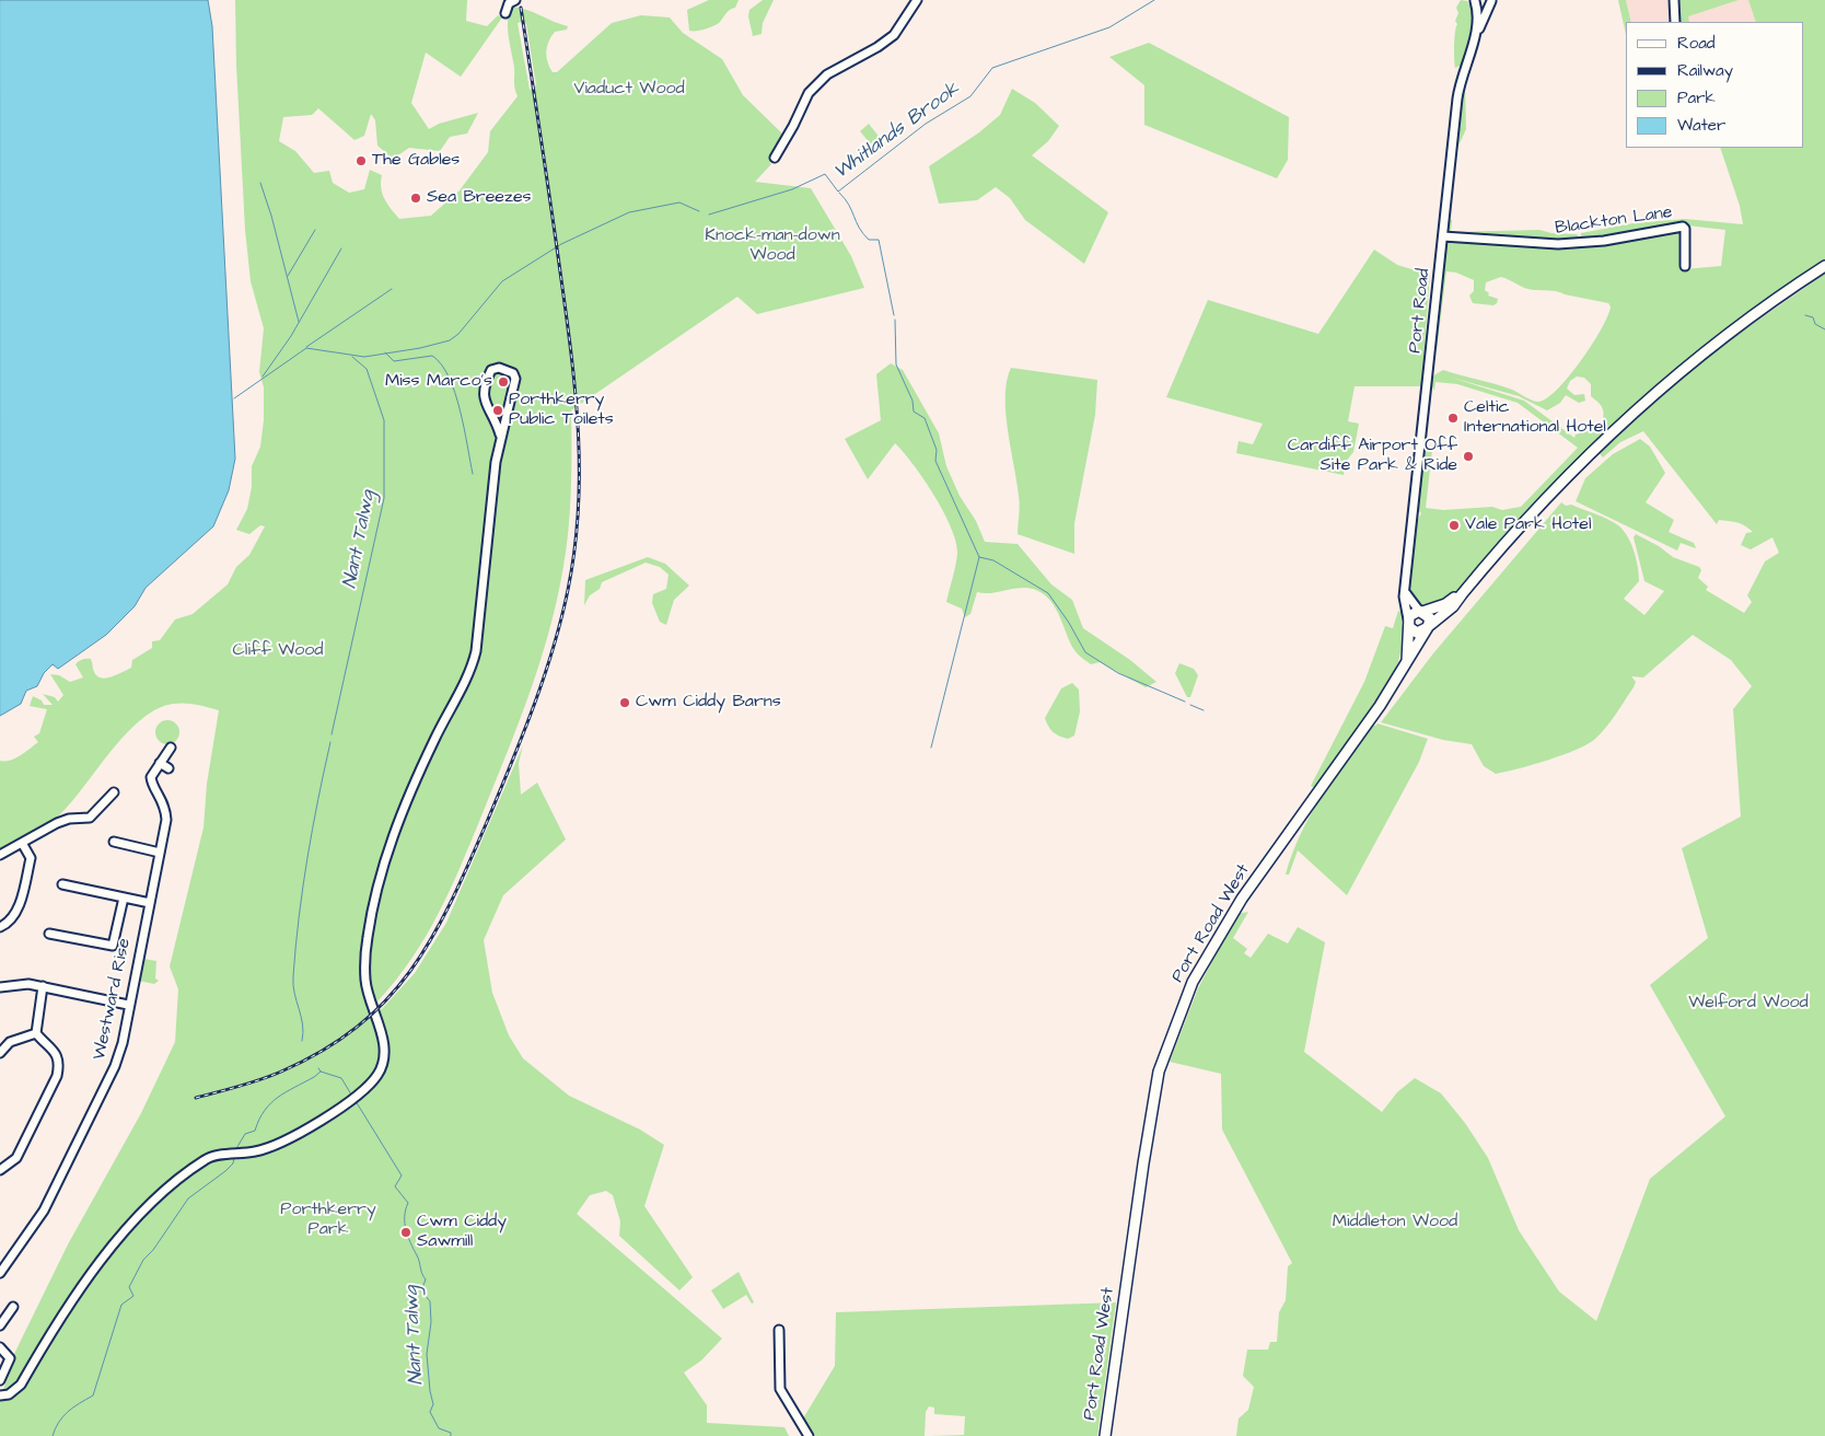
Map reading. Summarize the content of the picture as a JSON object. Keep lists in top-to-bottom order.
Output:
{
  "streets": {
    "main road": ["Port Road West"],
    "street": ["Blackton Lane", "Port Road", "Westward Rise"]
  },
  "crossings": [
    ["Blackton Lane", "Port Road"],
    ["Port Road", "Port Road West"]
  ],
  "water": ["Whitlands Brook", "Nant Talwg"],
  "parks": [
    "Viaduct Wood",
    "Knock-man-down Wood",
    "Cliff Wood",
    "Welford Wood",
    "Porthkerry Park",
    "Middleton Wood"
  ],
  "places": [
    "The Gables",
    "Sea Breezes",
    "Miss Marco's",
    "Porthkerry Public Toilets",
    "Celtic International Hotel",
    "Cardiff Airport Off Site Park & Ride",
    "Vale Park Hotel",
    "Cwm Ciddy Barns",
    "Cwm Ciddy Sawmill"
  ],
  "legend": [
    "Road",
    "Railway",
    "Park",
    "Water"
  ]
}
